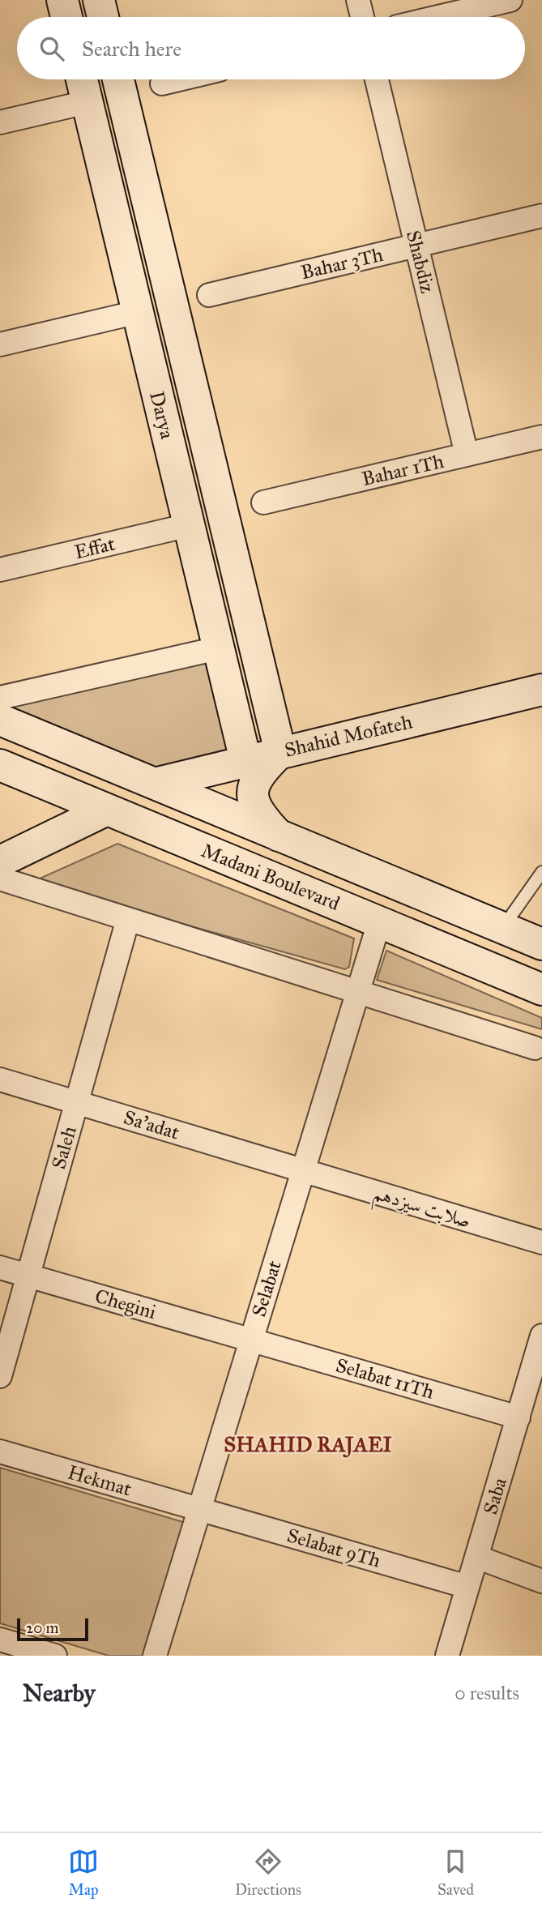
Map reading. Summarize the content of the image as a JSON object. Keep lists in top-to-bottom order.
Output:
{
  "streets": {
    "street": [
      "Shabdiz",
      "Bahar 3Th",
      "Darya",
      "Bahar 1Th",
      "Effat",
      "Shahid Mofateh",
      "Madani Boulevard",
      "Sa'adat",
      "Saleh",
      "صلابت سیزدهم",
      "Selabat",
      "Chegini",
      "Selabat 11Th",
      "Hekmat",
      "Saba",
      "Selabat 9Th"
    ]
  },
  "crossings": [
    ["Shabdiz", "Bahar 3Th"],
    ["Shabdiz", "Bahar 1Th"],
    ["Darya", "Effat"],
    ["Darya", "Shahid Mofateh"],
    ["Shahid Mofateh", "Madani Boulevard"],
    ["Madani Boulevard", "Selabat"],
    ["Sa'adat", "Saleh"],
    ["Sa'adat", "صلابت سیزدهم"],
    ["Sa'adat", "Selabat"],
    ["Saleh", "Chegini"],
    ["صلابت سیزدهم", "Selabat"],
    ["Selabat", "Chegini"],
    ["Selabat", "Selabat 11Th"],
    ["Selabat", "Hekmat"],
    ["Selabat", "Selabat 9Th"],
    ["Chegini", "Selabat 11Th"],
    ["Selabat 11Th", "Saba"],
    ["Hekmat", "Selabat 9Th"],
    ["Saba", "Selabat 9Th"]
  ],
  "districts": ["SHAHID RAJAEI"],
  "scale_bar": "20 m",
  "page": {
    "search": "Search here",
    "scale": "20 m",
    "heading": ["Nearby", "0 results"],
    "nav": ["Map", "Directions", "Saved"]
  }
}
